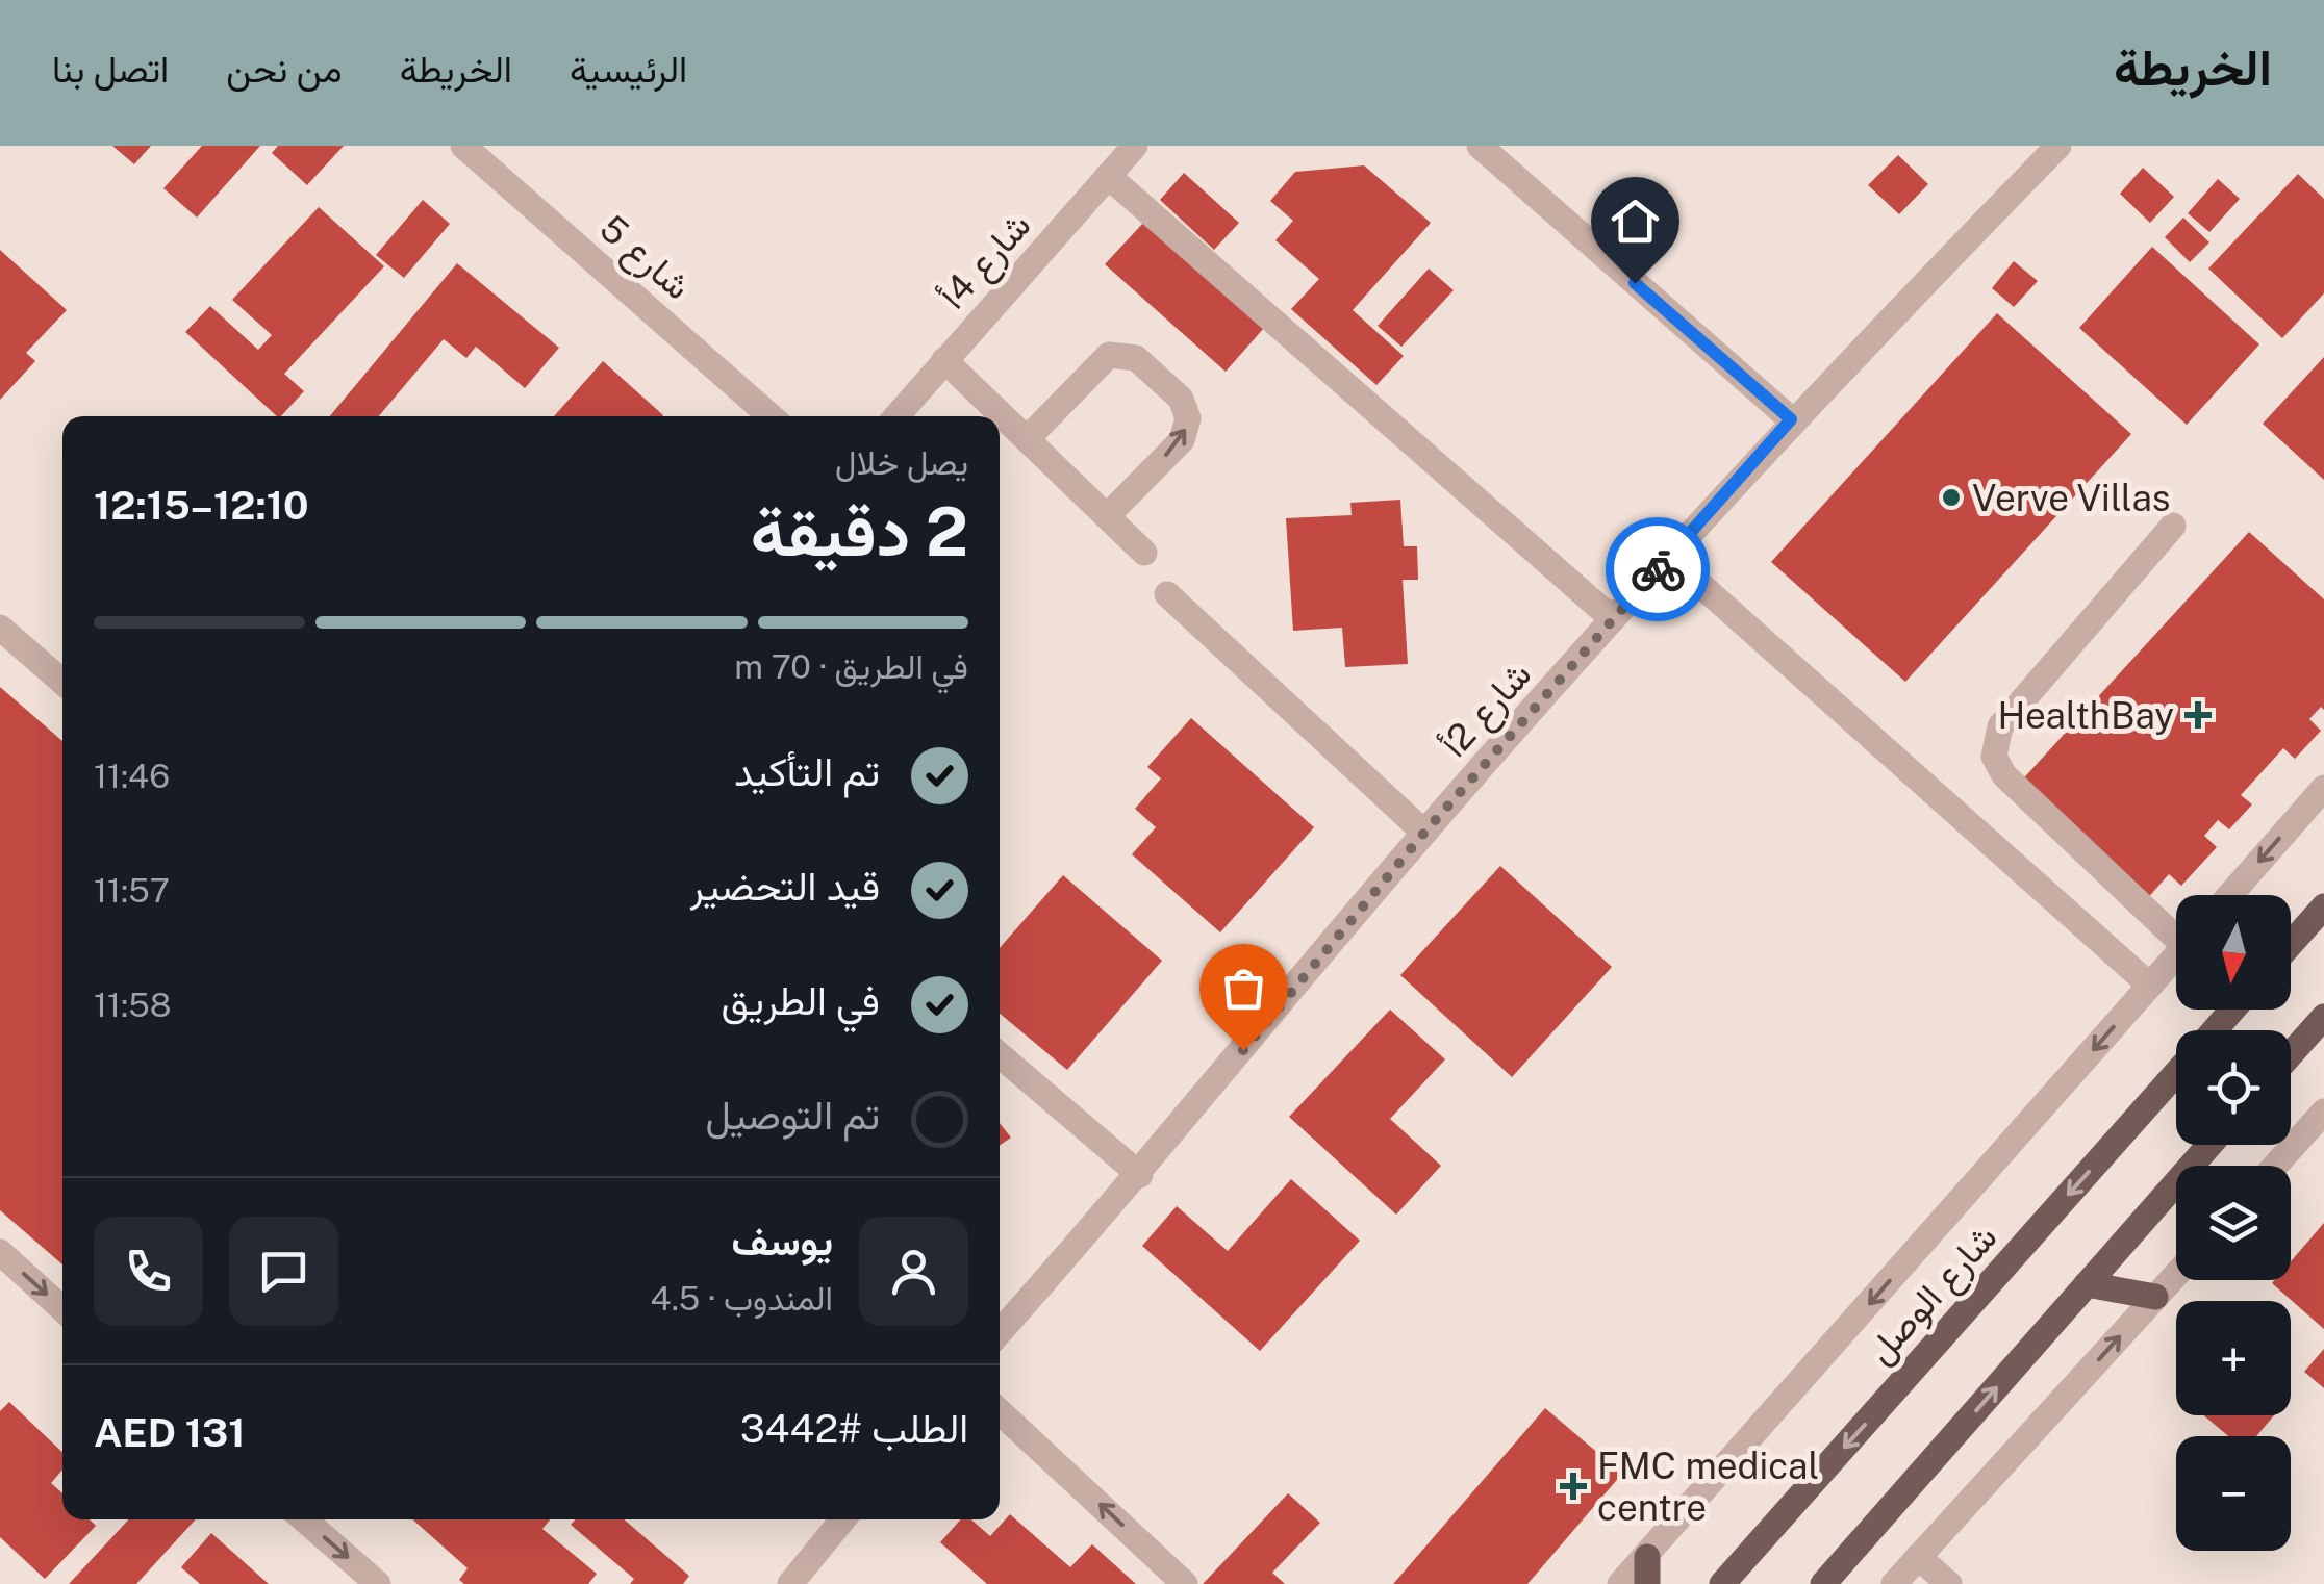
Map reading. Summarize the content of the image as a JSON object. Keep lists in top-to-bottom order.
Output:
{
  "streets": {
    "main road": ["شارع الوصل"],
    "street": ["شارع 5", "شارع 4أ", "شارع 2أ"]
  },
  "places": {
    "other": ["Verve Villas"],
    "health": ["HealthBay", "FMC medical centre"]
  },
  "north": "bottom",
  "page": {
    "header": "الخريطة",
    "nav": [
      "الرئيسية",
      "الخريطة",
      "من نحن",
      "اتصل بنا"
    ],
    "heading": ["2 دقيقة", "يصل خلال", "12:10–12:15"],
    "panel": [
      "يوسف",
      "المندوب · 4.5",
      "الطلب #3442",
      "AED 131"
    ],
    "bar": "في الطريق · 70 m",
    "list": [
      ["تم التأكيد", "11:46"],
      ["قيد التحضير", "11:57"],
      ["في الطريق", "11:58"],
      "تم التوصيل"
    ],
    "map_buttons": ["+", "−"]
  }
}
